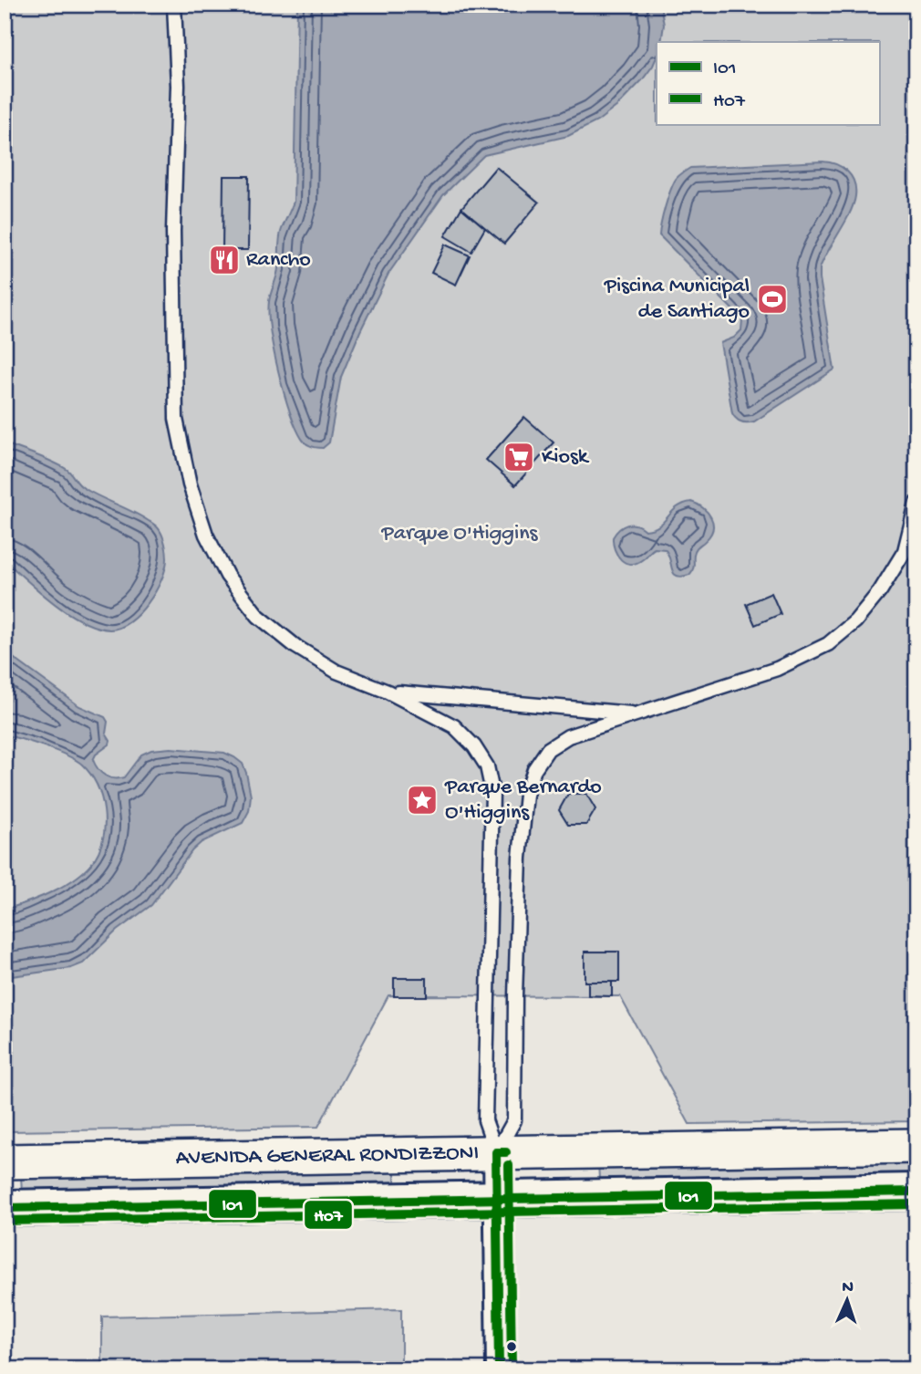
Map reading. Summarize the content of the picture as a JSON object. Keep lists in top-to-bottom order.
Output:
{
  "streets": {
    "main road": ["AVENIDA GENERAL RONDIZZONI"]
  },
  "parks": ["Parque O'Higgins"],
  "places": {
    "restaurant": ["Rancho"],
    "sports": ["Piscina Municipal de Santiago"],
    "supermarket": ["Kiosk"],
    "place": ["Parque Bernardo O'Higgins"]
  },
  "lines": ["transit line I01", "transit line H07"],
  "legend": ["I01", "H07"],
  "north": "top"
}
